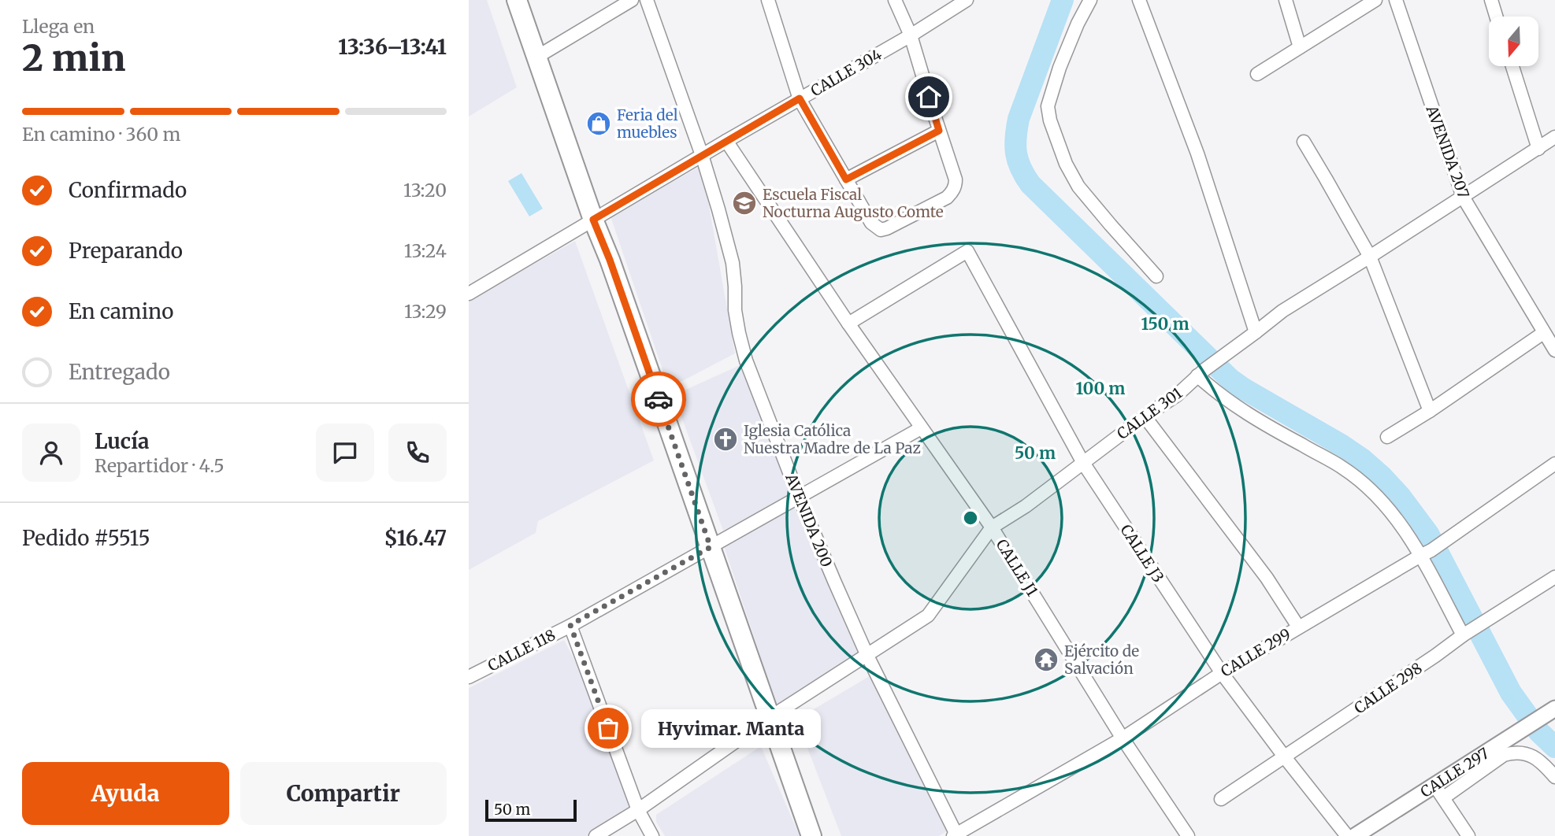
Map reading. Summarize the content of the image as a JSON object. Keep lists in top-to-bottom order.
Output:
{
  "streets": {
    "street": [
      "CALLE 304",
      "AVENIDA 207",
      "CALLE 301",
      "AVENIDA 200",
      "CALLE J3",
      "CALLE J1",
      "CALLE 118",
      "CALLE 299",
      "CALLE 298",
      "CALLE 297"
    ]
  },
  "crossings": [
    ["CALLE 304", "AVENIDA 200"],
    ["CALLE 304", "CALLE J1"],
    ["AVENIDA 207", "CALLE 301"],
    ["CALLE 301", "AVENIDA 200"],
    ["CALLE 301", "CALLE J3"],
    ["CALLE 301", "CALLE J1"],
    ["AVENIDA 200", "CALLE 118"],
    ["AVENIDA 200", "CALLE 299"],
    ["CALLE J3", "CALLE J1"],
    ["CALLE J3", "CALLE 299"],
    ["CALLE J3", "CALLE 298"],
    ["CALLE J1", "CALLE 118"],
    ["CALLE J1", "CALLE 299"]
  ],
  "places": {
    "shop": ["Feria del muebles"],
    "school or university": ["Escuela Fiscal Nocturna Augusto Comte"],
    "church": ["Iglesia Católica Nuestra Madre de La Paz"],
    "temple": ["Ejército de Salvación"],
    "other": ["Hyvimar. Manta"]
  },
  "scale_bar": "50 m",
  "north": "bottom",
  "page": {
    "heading": ["2 min", "Llega en", "13:36–13:41"],
    "panel": [
      "Lucía",
      "Repartidor · 4.5",
      "Pedido #5515",
      "$16.47"
    ],
    "bar": "En camino · 360 m",
    "list": [
      ["Confirmado", "13:20"],
      ["Preparando", "13:24"],
      ["En camino", "13:29"],
      "Entregado"
    ],
    "bubble": "Hyvimar. Manta",
    "buttons": ["Ayuda", "Compartir"],
    "scale": "50 m"
  },
  "rings": ["150 m", "100 m", "50 m"]
}
